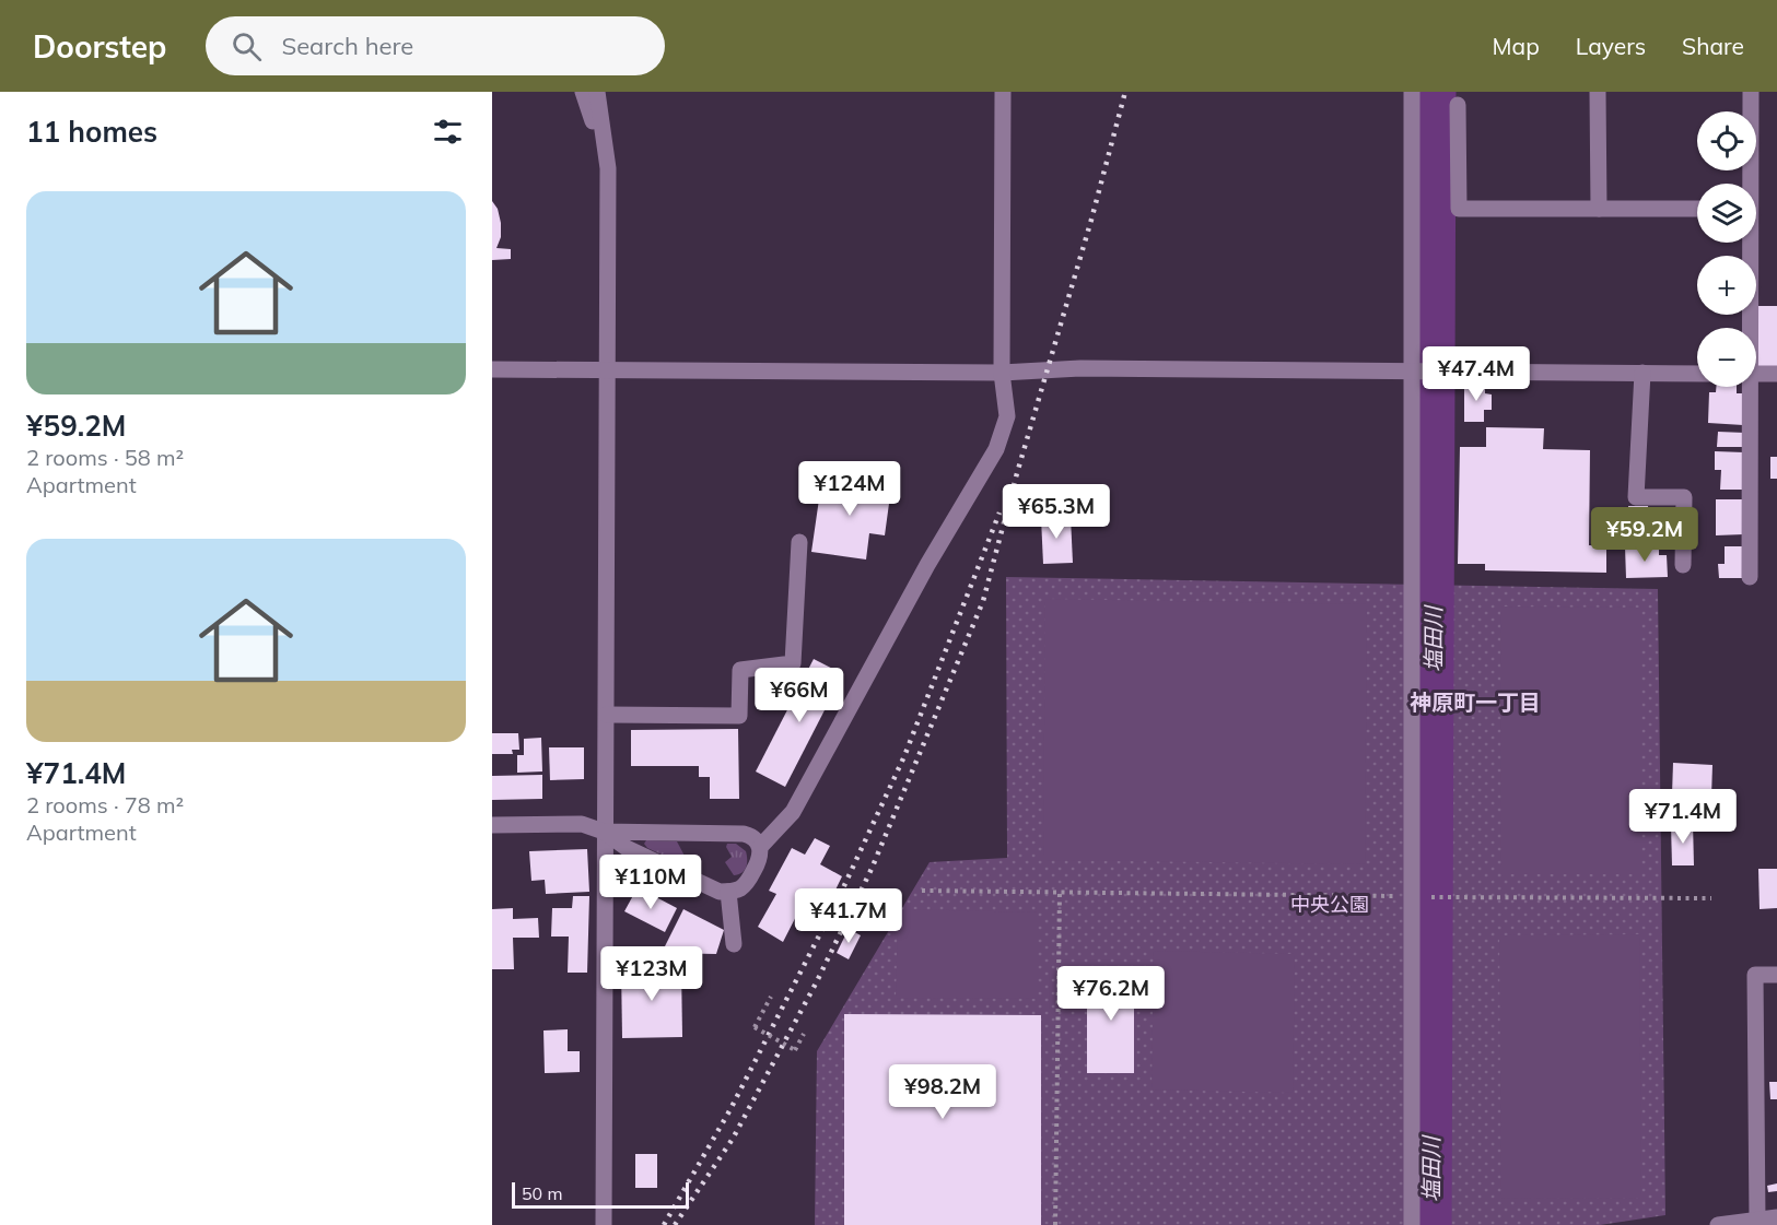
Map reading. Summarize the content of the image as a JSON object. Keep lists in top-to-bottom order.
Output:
{
  "districts": ["神原町一丁目"],
  "water": ["塩田川"],
  "parks": ["中央公園"],
  "scale_bar": "50 m",
  "page": {
    "header": "Doorstep",
    "search": "Search here",
    "nav": ["Map", "Layers", "Share"],
    "heading": "11 homes",
    "map_buttons": ["+", "−"],
    "list": [
      {
        "name": "¥59.2M",
        "note": "2 rooms · 58 m² · Apartment"
      },
      {
        "name": "¥71.4M",
        "note": "2 rooms · 78 m² · Apartment"
      }
    ],
    "price": [
      "¥47.4M",
      "¥124M",
      "¥65.3M",
      "¥59.2M",
      "¥66M",
      "¥71.4M",
      "¥110M",
      "¥41.7M",
      "¥123M",
      "¥76.2M",
      "¥98.2M"
    ],
    "scale": "50 m"
  }
}
